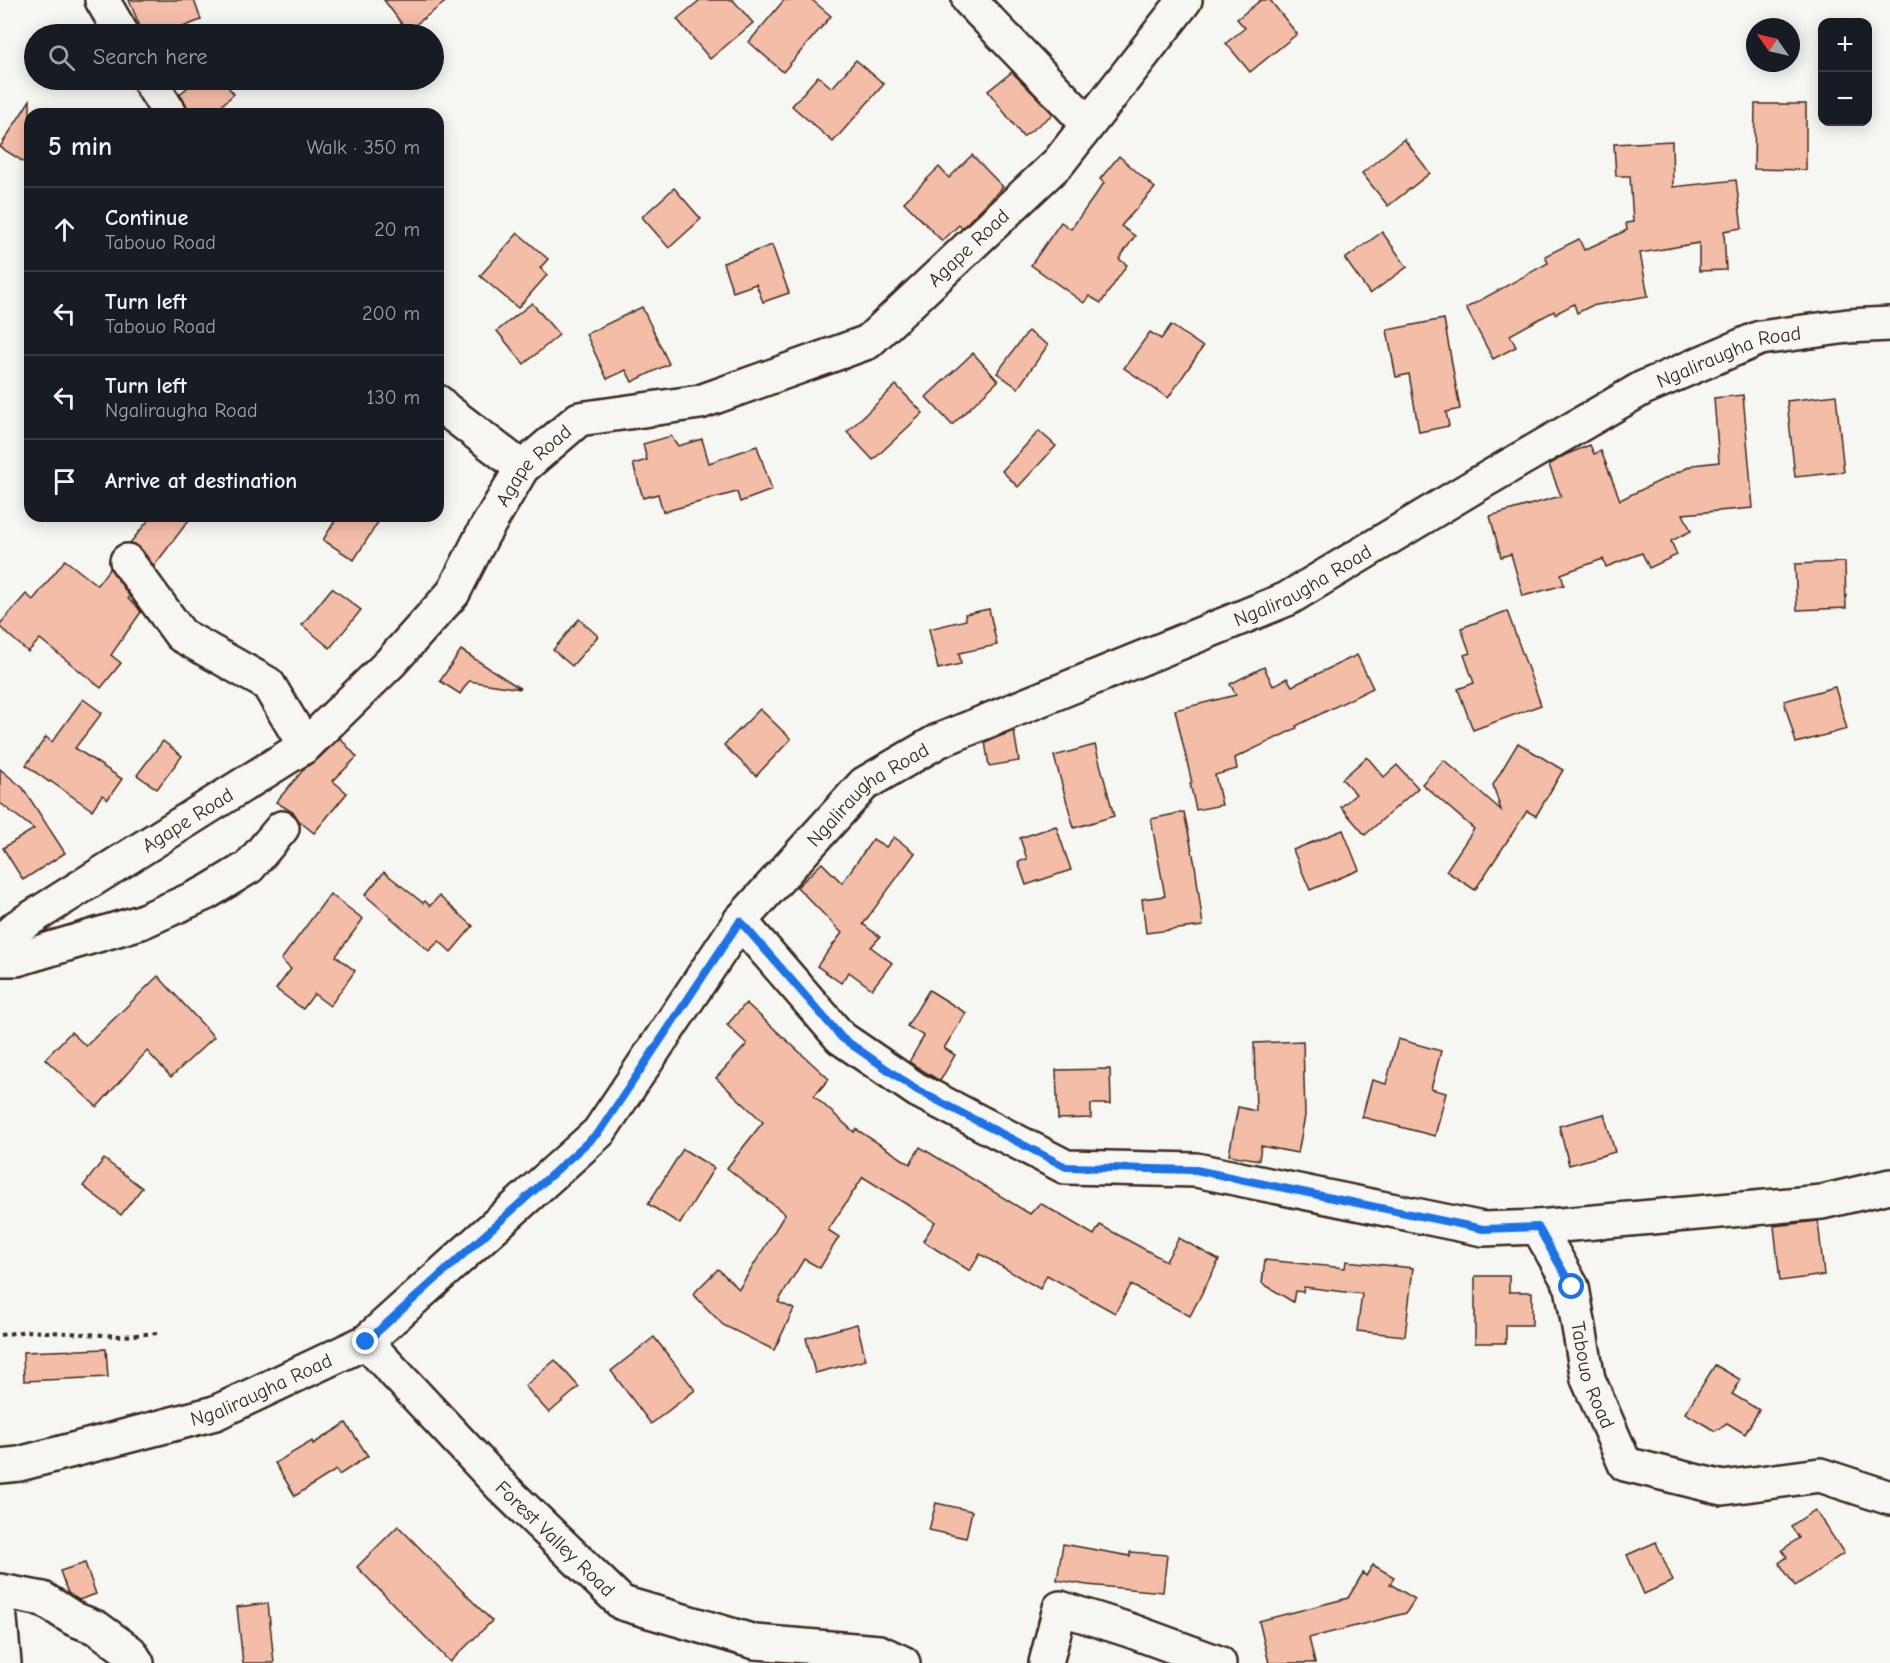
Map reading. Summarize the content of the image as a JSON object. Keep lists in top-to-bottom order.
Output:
{
  "streets": {
    "street": [
      "Agape Road",
      "Ngaliraugha Road",
      "Tabouo Road",
      "Forest Valley Road"
    ]
  },
  "crossings": [
    ["Ngaliraugha Road", "Forest Valley Road"]
  ],
  "north": "top left",
  "page": {
    "map_buttons": ["+", "−"],
    "search": "Search here",
    "heading": ["5 min", "Walk · 350 m"],
    "list": [
      ["Continue", "Tabouo Road", "20 m"],
      ["Turn left", "Tabouo Road", "200 m"],
      ["Turn left", "Ngaliraugha Road", "130 m"],
      "Arrive at destination"
    ]
  }
}
